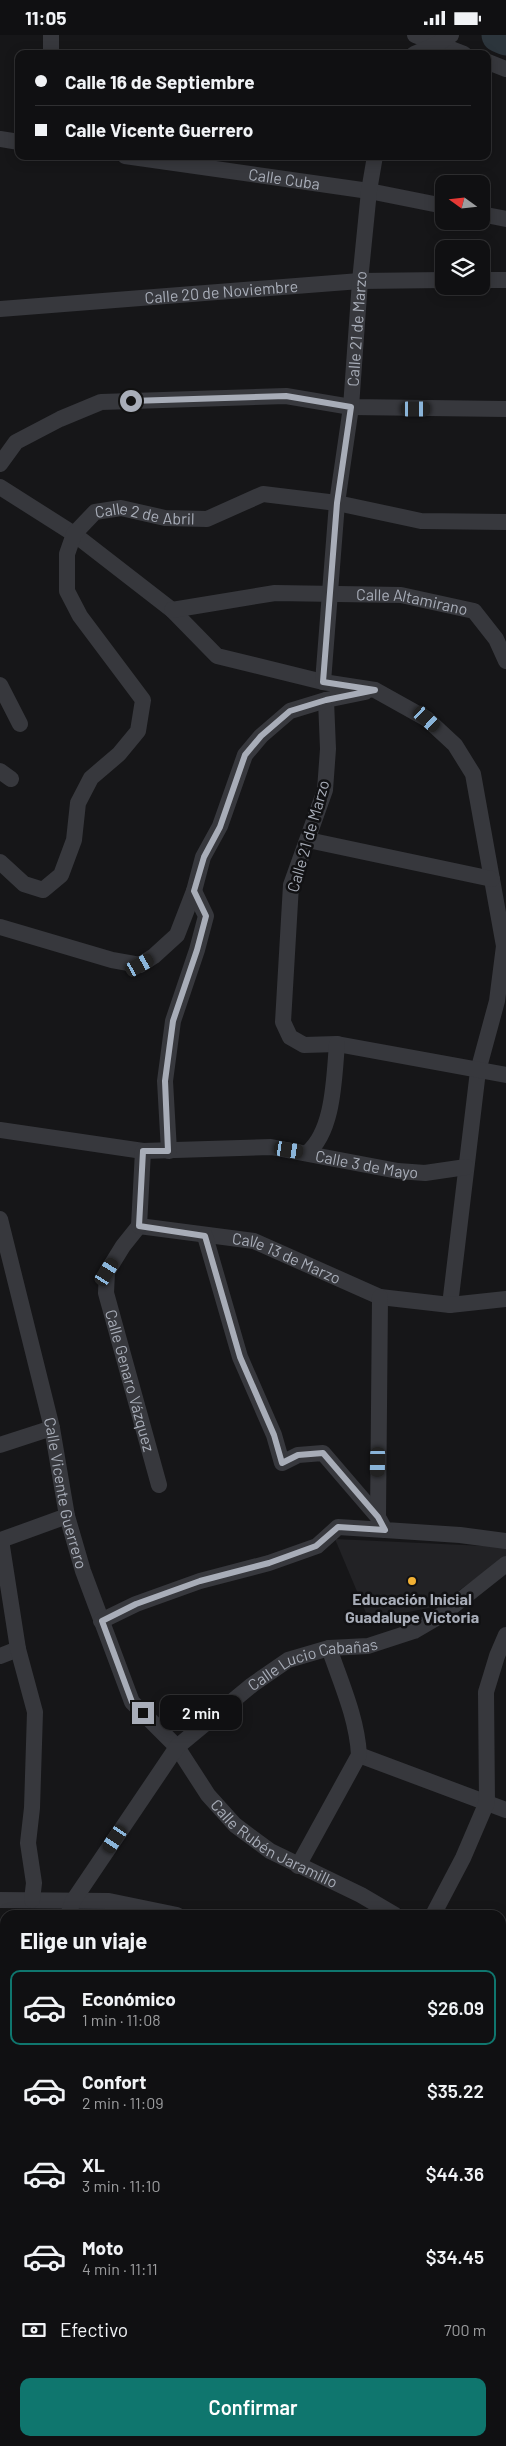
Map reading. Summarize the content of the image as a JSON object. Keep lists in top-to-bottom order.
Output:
{
  "streets": {
    "street": [
      "Calle Cuba",
      "Calle 20 de Noviembre",
      "Calle 21 de Marzo",
      "Calle 2 de Abril",
      "Calle Altamirano",
      "Calle 3 de Mayo",
      "Calle 13 de Marzo",
      "Calle Genaro Vázquez",
      "Calle Vicente Guerrero",
      "Calle Lucio Cabañas",
      "Calle Rubén Jaramillo"
    ]
  },
  "crossings": [
    ["Calle Cuba", "Calle 21 de Marzo"],
    ["Calle 20 de Noviembre", "Calle 21 de Marzo"],
    ["Calle 21 de Marzo", "Calle 2 de Abril"],
    ["Calle 21 de Marzo", "Calle Altamirano"],
    ["Calle 13 de Marzo", "Calle Genaro Vázquez"],
    ["Calle Vicente Guerrero", "Calle Lucio Cabañas"],
    ["Calle Vicente Guerrero", "Calle Rubén Jaramillo"],
    ["Calle Lucio Cabañas", "Calle Rubén Jaramillo"]
  ],
  "places": ["Educación Inicial Guadalupe Victoria"],
  "north": "left",
  "page": {
    "status": "11:05",
    "banner": ["Calle 16 de Septiembre", "Calle Vicente Guerrero"],
    "bubble": "2 min",
    "heading": "Elige un viaje",
    "list": [
      {
        "name": "Económico",
        "note": "1 min · 11:08",
        "value": "$26.09"
      },
      {
        "name": "Confort",
        "note": "2 min · 11:09",
        "value": "$35.22"
      },
      {
        "name": "XL",
        "note": "3 min · 11:10",
        "value": "$44.36"
      },
      {
        "name": "Moto",
        "note": "4 min · 11:11",
        "value": "$34.45"
      }
    ],
    "pay": ["Efectivo", "700 m"],
    "buttons": "Confirmar"
  }
}
